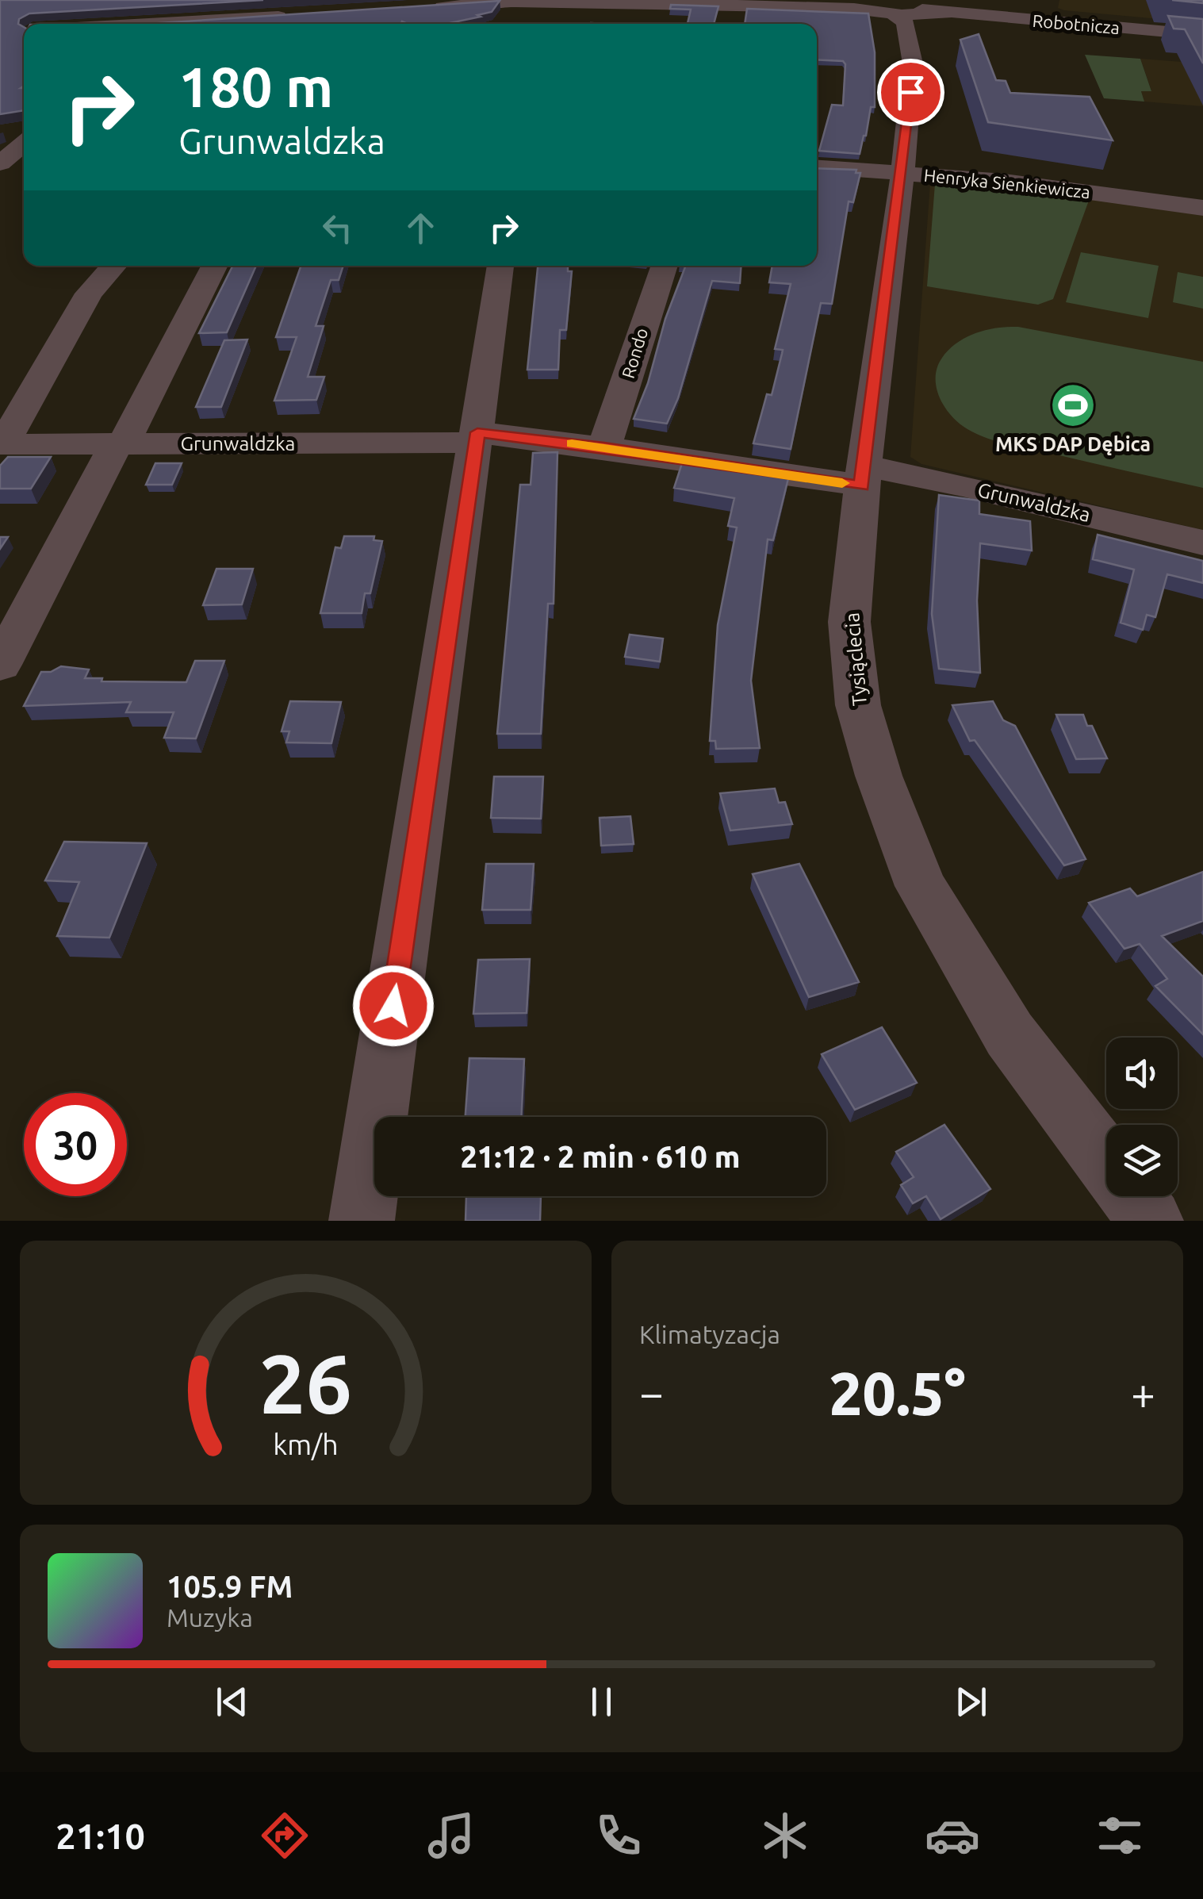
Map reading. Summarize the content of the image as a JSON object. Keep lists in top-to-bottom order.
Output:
{
  "streets": {
    "street": [
      "Robotnicza",
      "Henryka Sienkiewicza",
      "Rondo",
      "Grunwaldzka",
      "Tysiąclecia"
    ]
  },
  "crossings": [
    ["Robotnicza", "Tysiąclecia"],
    ["Henryka Sienkiewicza", "Tysiąclecia"],
    ["Rondo", "Grunwaldzka"],
    ["Grunwaldzka", "Tysiąclecia"]
  ],
  "places": {
    "sports": ["MKS DAP Dębica"]
  },
  "page": {
    "turn": ["180 m", "Grunwaldzka"],
    "limit": "30",
    "trip": "21:12 · 2 min · 610 m",
    "tile": "Klimatyzacja",
    "heat": ["−", "20.5°", "+"],
    "song": ["105.9 FM", "Muzyka"],
    "tabs": "21:10",
    "gauge": ["26", "km/h"]
  }
}
